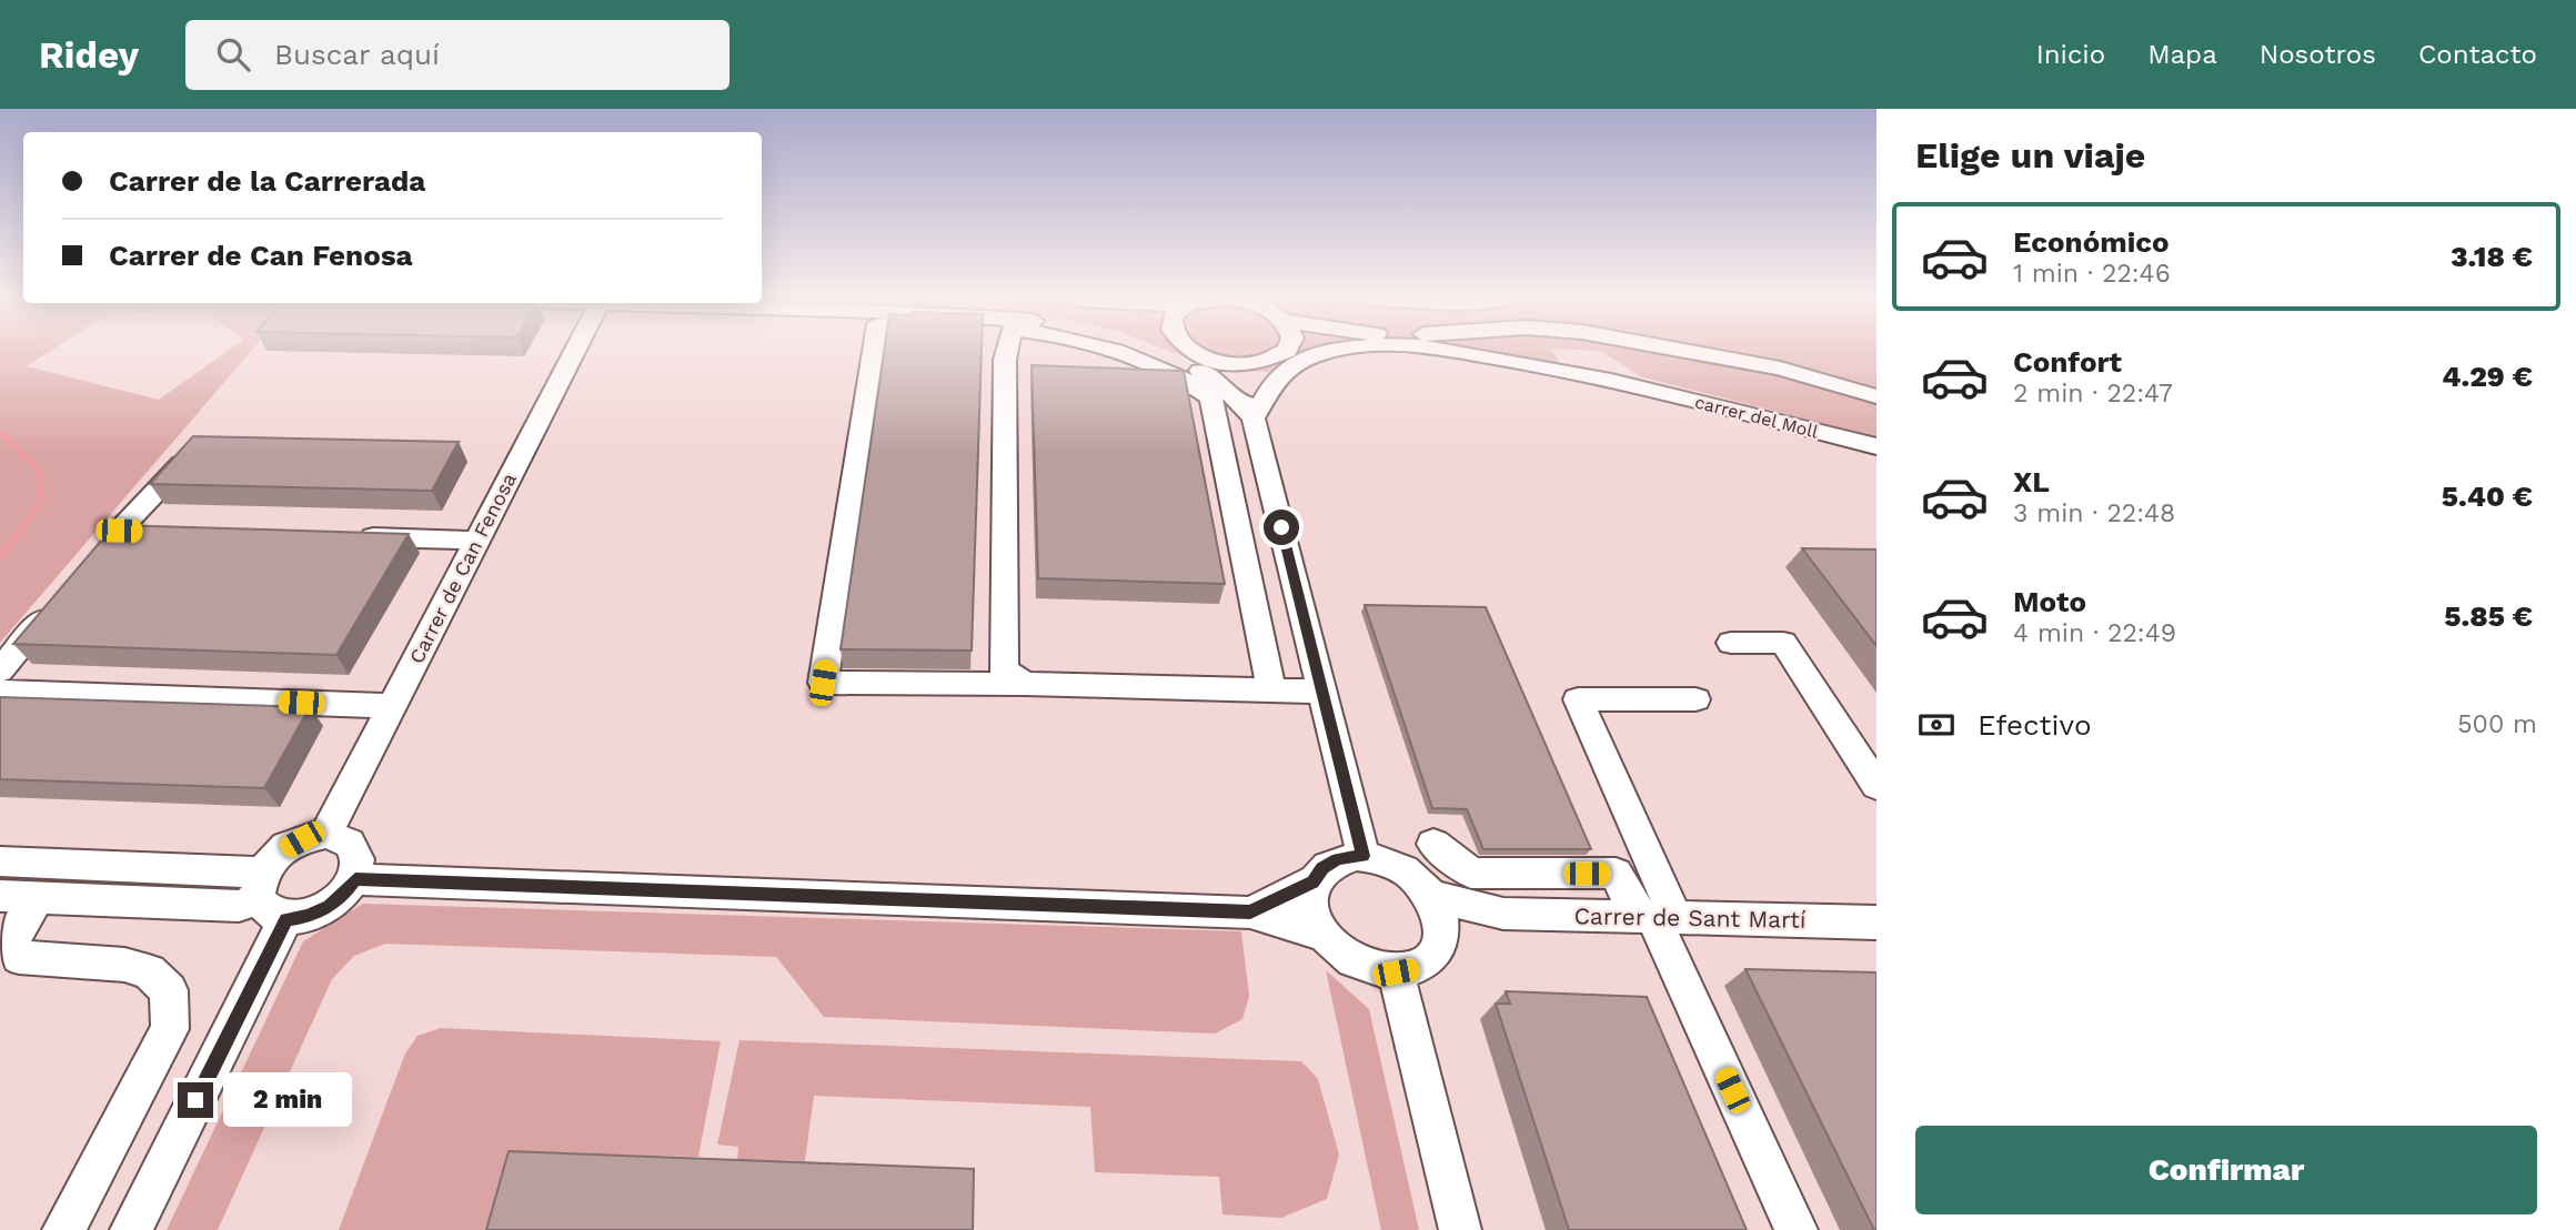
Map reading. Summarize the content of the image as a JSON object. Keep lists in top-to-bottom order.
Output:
{
  "streets": {
    "street": ["carrer del Moll", "Carrer de Can Fenosa", "Carrer de Sant Martí"]
  },
  "page": {
    "header": "Ridey",
    "search": "Buscar aquí",
    "nav": [
      "Inicio",
      "Mapa",
      "Nosotros",
      "Contacto"
    ],
    "heading": "Elige un viaje",
    "banner": ["Carrer de la Carrerada", "Carrer de Can Fenosa"],
    "list": [
      {
        "name": "Económico",
        "note": "1 min · 22:46",
        "value": "3.18 €"
      },
      {
        "name": "Confort",
        "note": "2 min · 22:47",
        "value": "4.29 €"
      },
      {
        "name": "XL",
        "note": "3 min · 22:48",
        "value": "5.40 €"
      },
      {
        "name": "Moto",
        "note": "4 min · 22:49",
        "value": "5.85 €"
      }
    ],
    "pay": ["Efectivo", "500 m"],
    "bubble": "2 min",
    "buttons": "Confirmar"
  }
}
